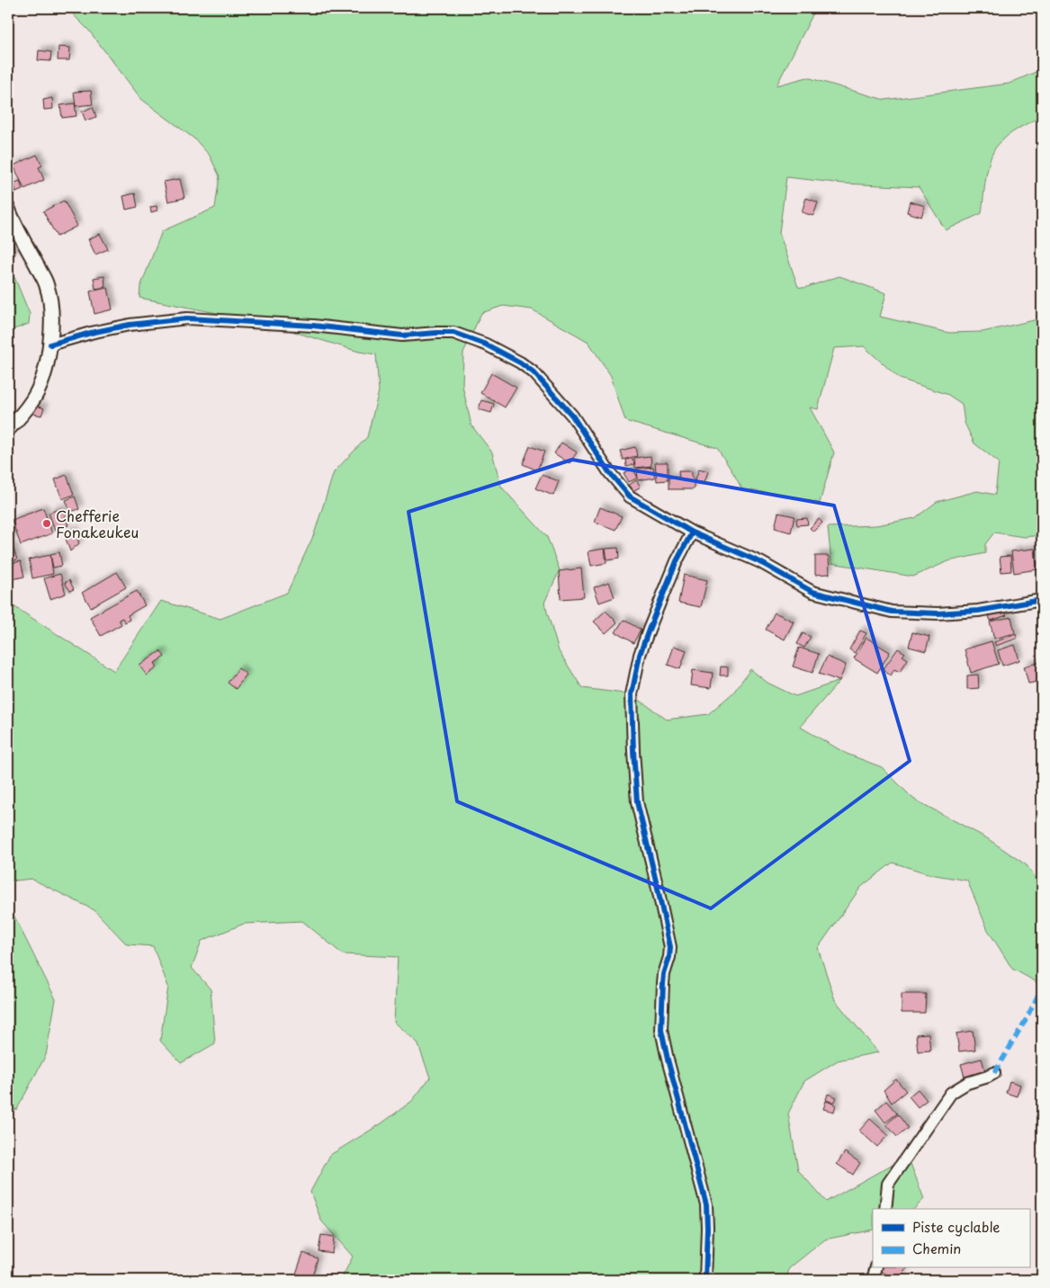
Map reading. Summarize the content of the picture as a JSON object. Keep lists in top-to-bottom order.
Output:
{
  "places": ["Chefferie Fonakeukeu"],
  "legend": ["Piste cyclable", "Chemin"]
}
